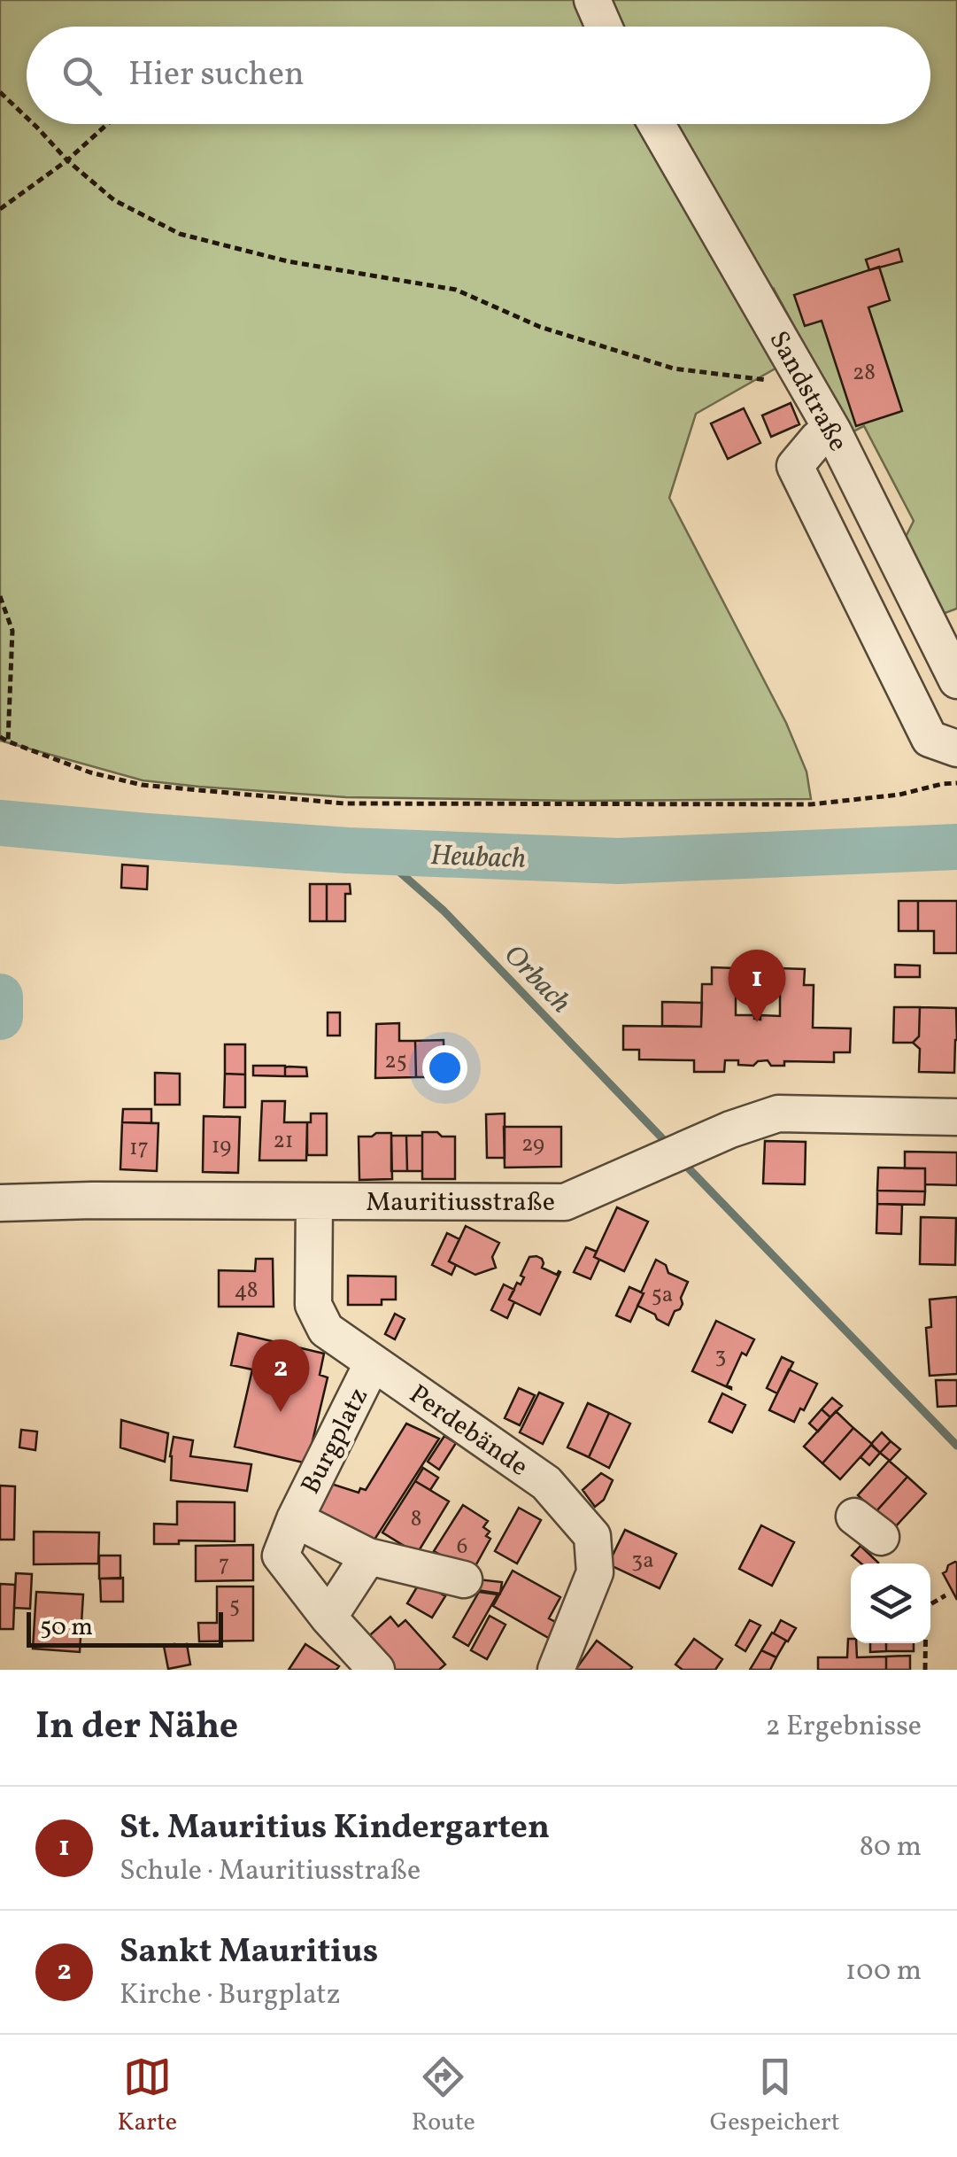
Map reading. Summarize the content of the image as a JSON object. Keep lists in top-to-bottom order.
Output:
{
  "streets": {
    "street": [
      "Sandstraße",
      "Mauritiusstraße",
      "Perdebände",
      "Burgplatz"
    ]
  },
  "crossings": [
    ["Mauritiusstraße", "Perdebände"],
    ["Perdebände", "Burgplatz"]
  ],
  "water": ["Heubach", "Orbach"],
  "house_numbers": [
    "28",
    "25",
    "21",
    "29",
    "19",
    "17",
    "48",
    "5a",
    "3",
    "8",
    "6",
    "3a",
    "7",
    "5"
  ],
  "scale_bar": "50 m",
  "page": {
    "search": "Hier suchen",
    "pins": ["1", "2"],
    "scale": "50 m",
    "heading": ["In der Nähe", "2 Ergebnisse"],
    "list": [
      {
        "mark": "1",
        "name": "St. Mauritius Kindergarten",
        "note": "Schule · Mauritiusstraße",
        "value": "80 m"
      },
      {
        "mark": "2",
        "name": "Sankt Mauritius",
        "note": "Kirche · Burgplatz",
        "value": "100 m"
      }
    ],
    "nav": ["Karte", "Route", "Gespeichert"]
  }
}
